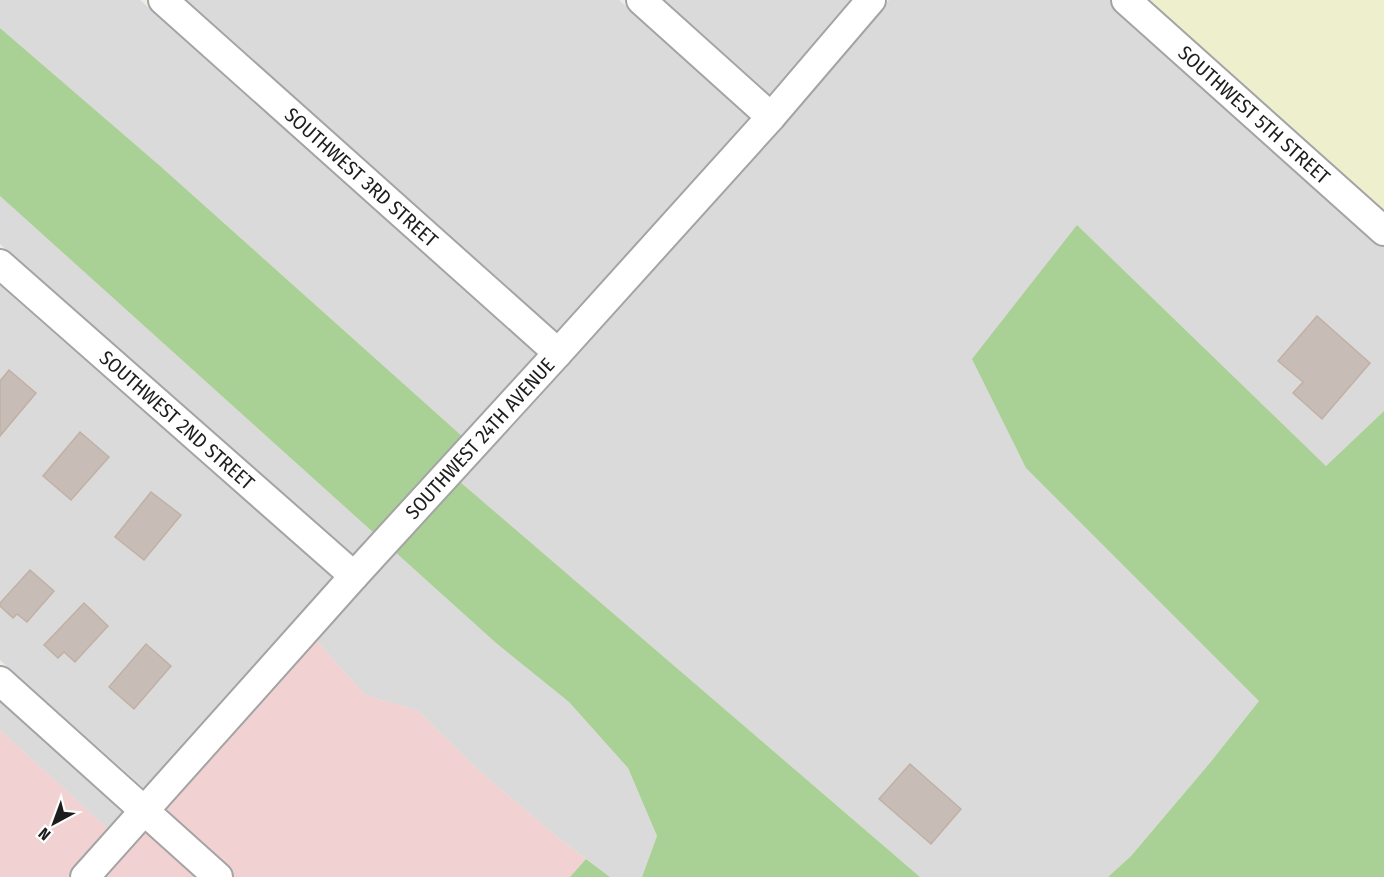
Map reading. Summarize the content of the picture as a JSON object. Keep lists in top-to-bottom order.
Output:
{
  "streets": {
    "street": [
      "SOUTHWEST 5TH STREET",
      "SOUTHWEST 3RD STREET",
      "SOUTHWEST 2ND STREET",
      "SOUTHWEST 24TH AVENUE"
    ]
  },
  "crossings": [
    ["SOUTHWEST 3RD STREET", "SOUTHWEST 24TH AVENUE"],
    ["SOUTHWEST 2ND STREET", "SOUTHWEST 24TH AVENUE"]
  ],
  "north": "bottom left"
}
